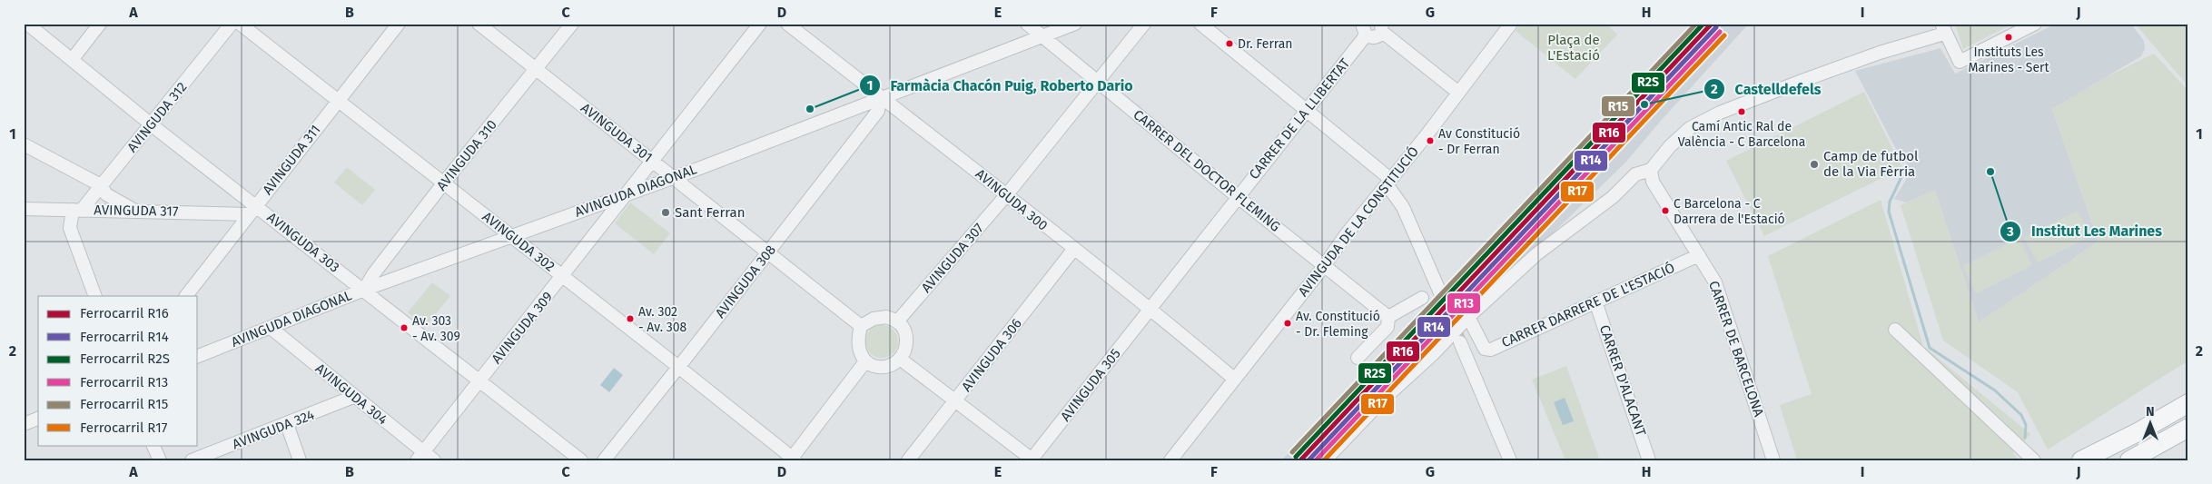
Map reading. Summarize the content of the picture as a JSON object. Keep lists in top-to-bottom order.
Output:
{
  "streets": {
    "street": [
      "AVINGUDA 312",
      "CARRER DE LA LLIBERTAT",
      "AVINGUDA 301",
      "AVINGUDA 310",
      "AVINGUDA 311",
      "CARRER DEL DOCTOR FLEMING",
      "AVINGUDA DIAGONAL",
      "AVINGUDA 300",
      "AVINGUDA 317",
      "AVINGUDA DE LA CONSTITUCIÓ",
      "AVINGUDA 302",
      "AVINGUDA 303",
      "AVINGUDA 307",
      "AVINGUDA 308",
      "CARRER DARRERE DE L'ESTACIÓ",
      "AVINGUDA 309",
      "CARRER DE BARCELONA",
      "AVINGUDA 306",
      "CARRER D'ALACANT",
      "AVINGUDA 305",
      "AVINGUDA 304",
      "AVINGUDA 324"
    ]
  },
  "crossings": [
    ["AVINGUDA 312", "AVINGUDA 317"],
    ["AVINGUDA 312", "AVINGUDA 303"],
    ["CARRER DE LA LLIBERTAT", "CARRER DEL DOCTOR FLEMING"],
    ["CARRER DE LA LLIBERTAT", "AVINGUDA 300"],
    ["CARRER DE LA LLIBERTAT", "AVINGUDA 305"],
    ["AVINGUDA 301", "AVINGUDA 310"],
    ["AVINGUDA 301", "AVINGUDA DIAGONAL"],
    ["AVINGUDA 301", "AVINGUDA 307"],
    ["AVINGUDA 301", "AVINGUDA 308"],
    ["AVINGUDA 301", "AVINGUDA 309"],
    ["AVINGUDA 310", "AVINGUDA DIAGONAL"],
    ["AVINGUDA 310", "AVINGUDA 302"],
    ["AVINGUDA 310", "AVINGUDA 303"],
    ["AVINGUDA 311", "AVINGUDA 317"],
    ["AVINGUDA 311", "AVINGUDA 302"],
    ["AVINGUDA 311", "AVINGUDA 303"],
    ["CARRER DEL DOCTOR FLEMING", "AVINGUDA DIAGONAL"],
    ["CARRER DEL DOCTOR FLEMING", "AVINGUDA DE LA CONSTITUCIÓ"],
    ["CARRER DEL DOCTOR FLEMING", "AVINGUDA 307"],
    ["AVINGUDA DIAGONAL", "AVINGUDA 300"],
    ["AVINGUDA DIAGONAL", "AVINGUDA 302"],
    ["AVINGUDA DIAGONAL", "AVINGUDA 303"],
    ["AVINGUDA DIAGONAL", "AVINGUDA 308"],
    ["AVINGUDA DIAGONAL", "AVINGUDA 309"],
    ["AVINGUDA DIAGONAL", "AVINGUDA 304"],
    ["AVINGUDA 300", "AVINGUDA DE LA CONSTITUCIÓ"],
    ["AVINGUDA 300", "AVINGUDA 307"],
    ["AVINGUDA 300", "AVINGUDA 308"],
    ["AVINGUDA 300", "AVINGUDA 306"],
    ["AVINGUDA 300", "AVINGUDA 305"],
    ["AVINGUDA 317", "AVINGUDA 303"],
    ["AVINGUDA 302", "AVINGUDA 308"],
    ["AVINGUDA 302", "AVINGUDA 309"],
    ["AVINGUDA 303", "AVINGUDA 309"],
    ["CARRER DARRERE DE L'ESTACIÓ", "CARRER DE BARCELONA"],
    ["CARRER DARRERE DE L'ESTACIÓ", "CARRER D'ALACANT"],
    ["AVINGUDA 309", "AVINGUDA 304"],
    ["AVINGUDA 304", "AVINGUDA 324"]
  ],
  "parks": ["Plaça de L'Estació"],
  "places": [
    "Instituts Les Marines - Sert",
    "Dr. Ferran",
    "Castelldefels",
    "Farmàcia Chacón Puig, Roberto Dario",
    "Camí Antic Ral de València - C Barcelona",
    "Av Constitució - Dr Ferran",
    "Camp de futbol de la Via Fèrria",
    "Institut Les Marines",
    "C Barcelona - C Darrera de l'Estació",
    "Sant Ferran",
    "Av. 302 - Av. 308",
    "Av. Constitució - Dr. Fleming",
    "Av. 303 - Av. 309"
  ],
  "lines": [
    "rail line R16",
    "rail line R2S",
    "rail line R15",
    "rail line R14",
    "rail line R13",
    "rail line R17"
  ],
  "legend": [
    "Ferrocarril R16",
    "Ferrocarril R14",
    "Ferrocarril R2S",
    "Ferrocarril R13",
    "Ferrocarril R15",
    "Ferrocarril R17"
  ],
  "north": "top",
  "grid": {
    "columns": [
      "A",
      "B",
      "C",
      "D",
      "E",
      "F",
      "G",
      "H",
      "I",
      "J"
    ],
    "rows": ["1", "2"]
  }
}
